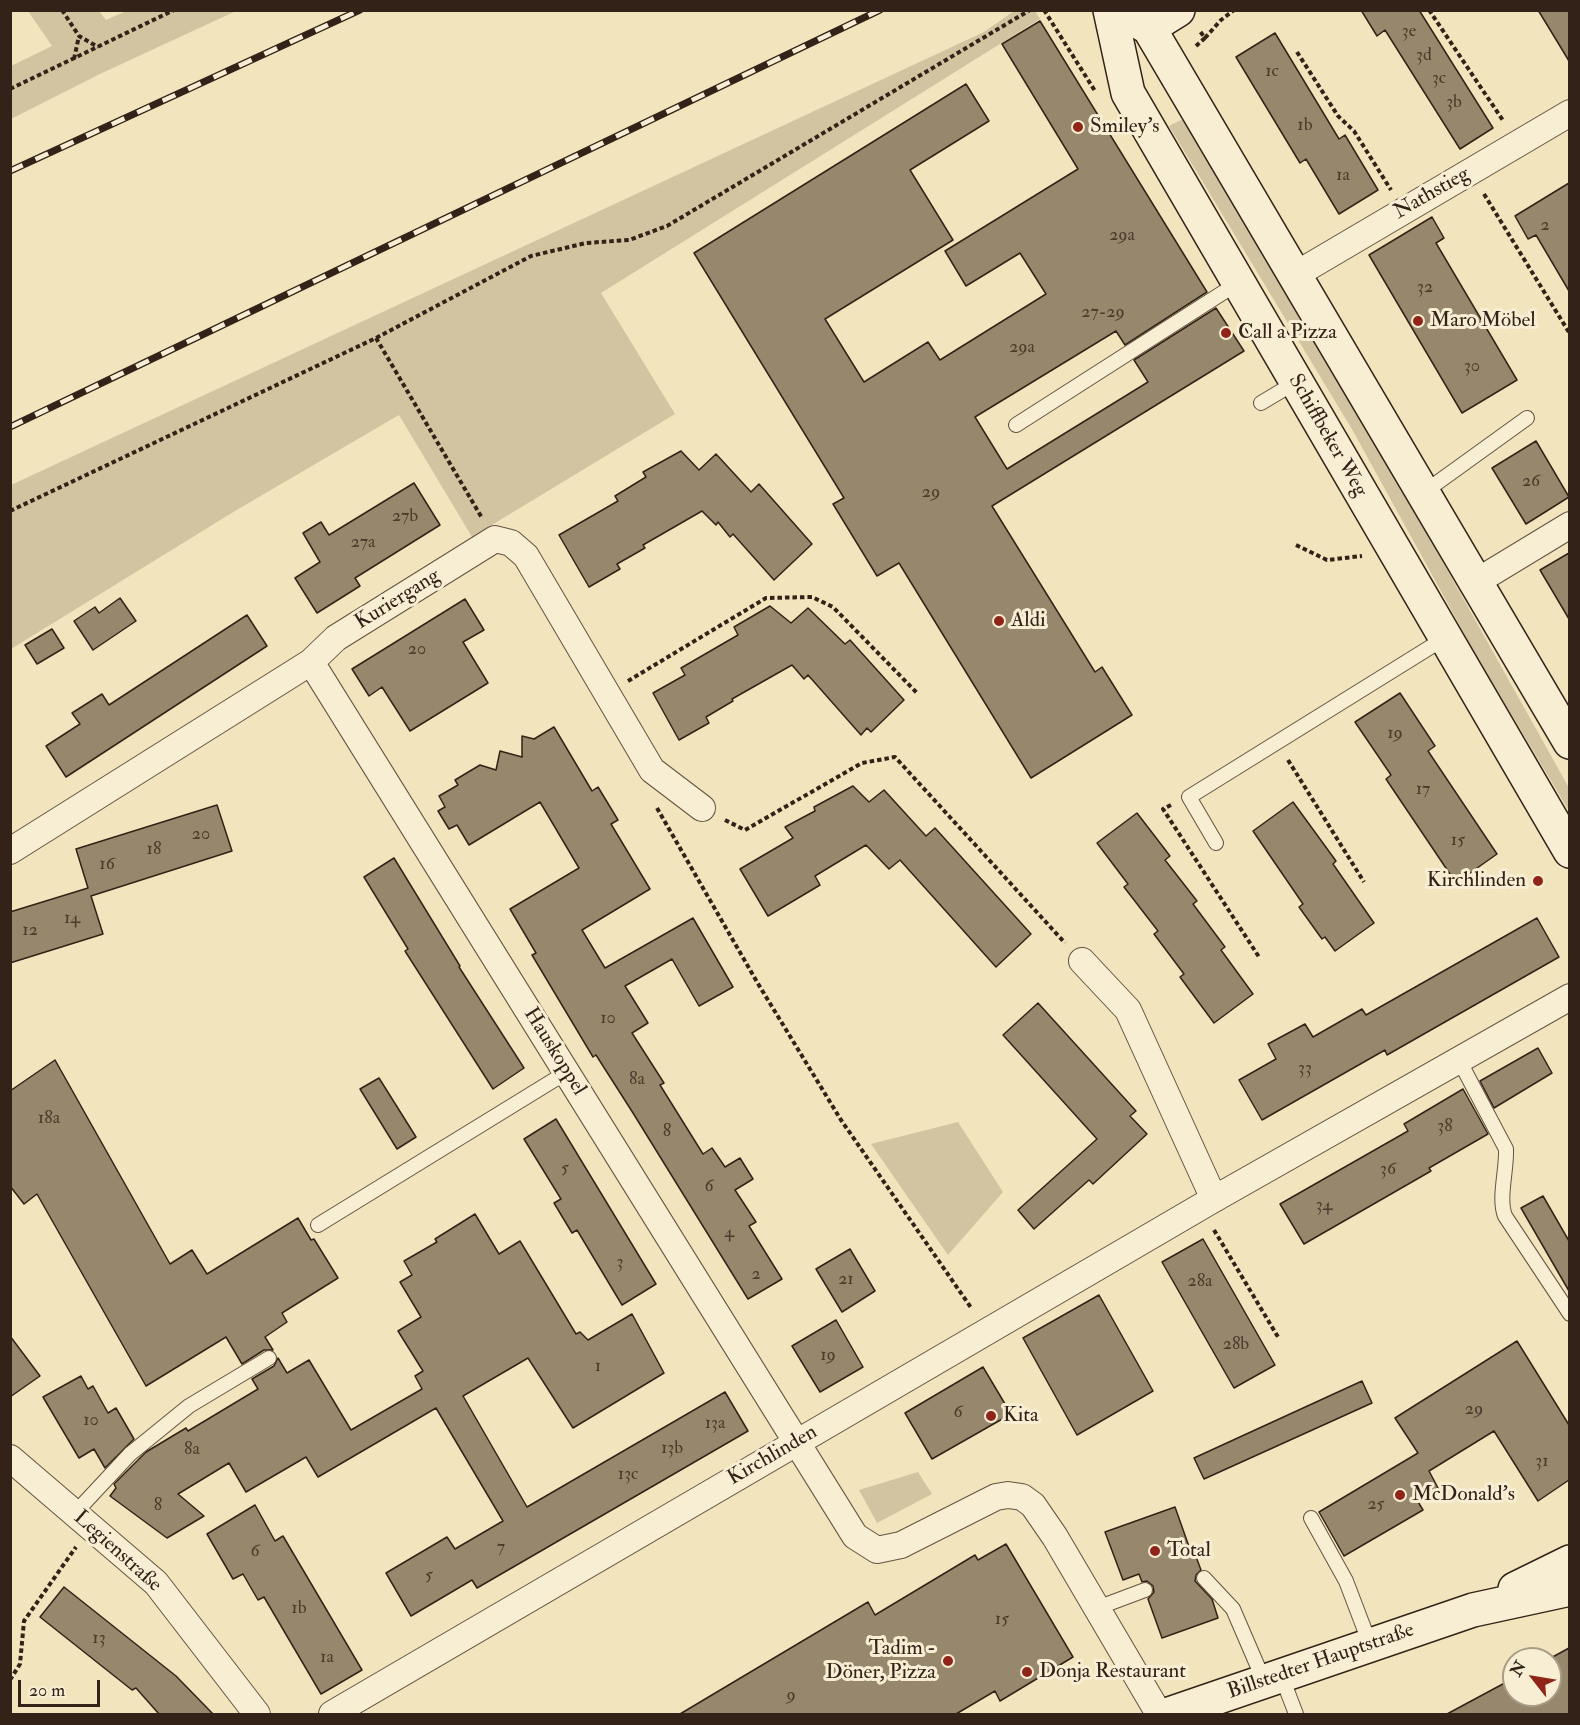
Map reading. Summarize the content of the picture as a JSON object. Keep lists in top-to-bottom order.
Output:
{
  "streets": {
    "main road": ["Schiffbeker Weg", "Billstedter Hauptstraße"],
    "street": [
      "Nathstieg",
      "Kuriergang",
      "Hauskoppel",
      "Kirchlinden",
      "Legienstraße"
    ]
  },
  "crossings": [
    ["Kuriergang", "Hauskoppel"],
    ["Hauskoppel", "Kirchlinden"]
  ],
  "places": [
    "Smiley's",
    "Maro Möbel",
    "Call a Pizza",
    "Aldi",
    "Kirchlinden",
    "Kita",
    "McDonald's",
    "Total",
    "Tadim - Döner, Pizza",
    "Donja Restaurant"
  ],
  "house_numbers": [
    "3e",
    "3d",
    "1c",
    "3c",
    "3b",
    "1b",
    "1a",
    "2",
    "29a",
    "32",
    "27-29",
    "29a",
    "30",
    "26",
    "29",
    "27b",
    "27a",
    "20",
    "19",
    "17",
    "20",
    "15",
    "18",
    "16",
    "14",
    "12",
    "10",
    "33",
    "8a",
    "18a",
    "38",
    "8",
    "5",
    "36",
    "6",
    "34",
    "4",
    "3",
    "2",
    "21",
    "28a",
    "28b",
    "19",
    "1",
    "29",
    "6",
    "10",
    "13a",
    "13b",
    "8a",
    "31",
    "13c",
    "25",
    "8",
    "7",
    "6",
    "5",
    "1b",
    "15",
    "13",
    "1a",
    "9"
  ],
  "scale_bar": "20 m",
  "north": "top left"
}
